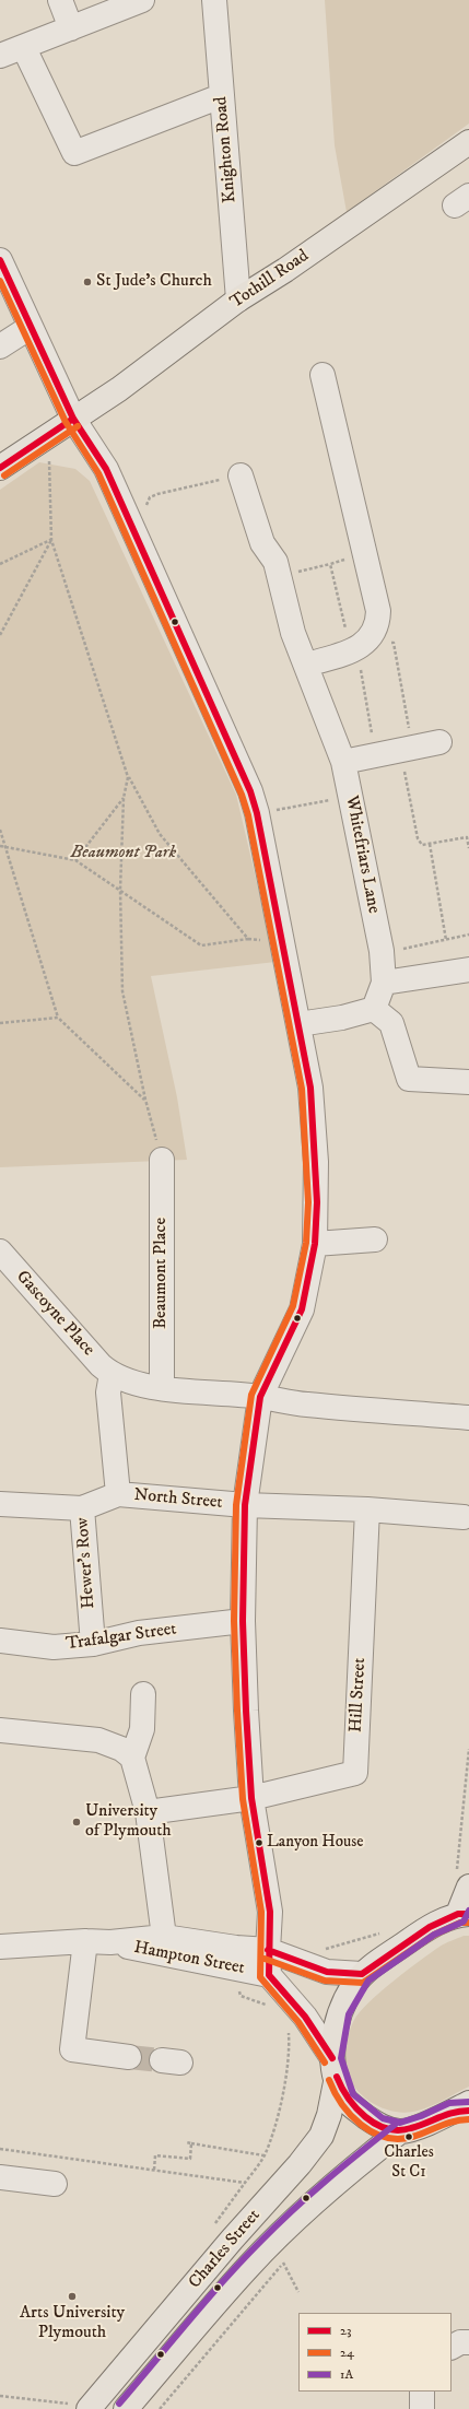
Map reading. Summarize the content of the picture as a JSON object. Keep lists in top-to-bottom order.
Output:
{
  "streets": {
    "main road": ["Tothill Road", "Charles Street"],
    "street": [
      "Knighton Road",
      "Whitefriars Lane",
      "Beaumont Place",
      "Gascoyne Place",
      "North Street",
      "Hewer's Row",
      "Trafalgar Street",
      "Hill Street",
      "Hampton Street"
    ]
  },
  "crossings": [
    ["Knighton Road", "Tothill Road"],
    ["North Street", "Hewer's Row"],
    ["North Street", "Hill Street"],
    ["Hewer's Row", "Trafalgar Street"],
    ["Hampton Street", "Charles Street"]
  ],
  "parks": ["Beaumont Park"],
  "places": [
    "St Jude's Church",
    "University of Plymouth",
    "Lanyon House",
    "Charles St C1",
    "Arts University Plymouth"
  ],
  "lines": ["transit line 23", "transit line 24", "transit line 1A"],
  "legend": ["23", "24", "1A"]
}
